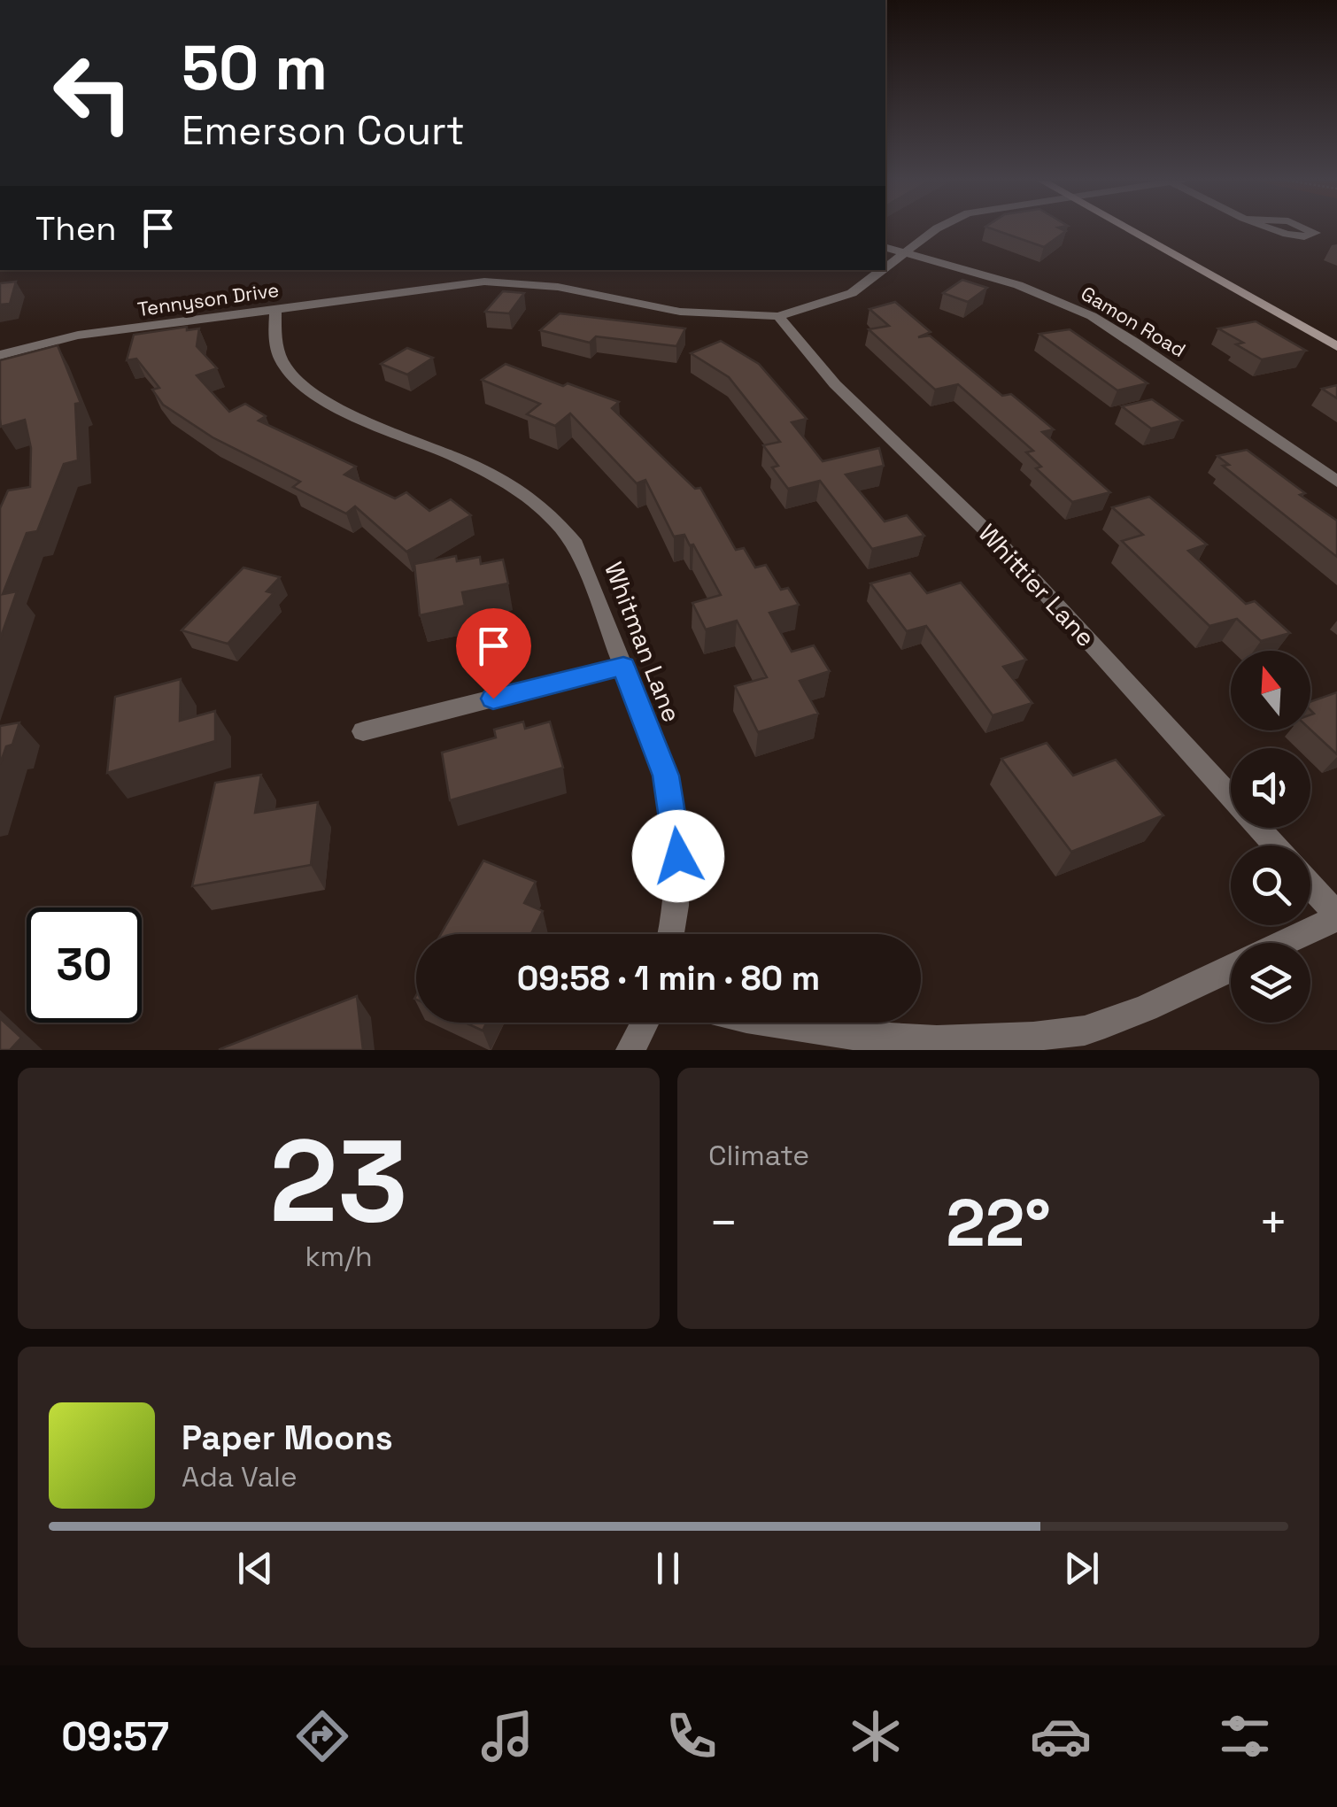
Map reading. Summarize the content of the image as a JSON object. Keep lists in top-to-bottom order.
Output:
{
  "streets": {
    "street": [
      "Tennyson Drive",
      "Gamon Road",
      "Whittier Lane",
      "Whitman Lane"
    ]
  },
  "crossings": [
    ["Tennyson Drive", "Gamon Road"],
    ["Tennyson Drive", "Whittier Lane"],
    ["Tennyson Drive", "Whitman Lane"]
  ],
  "north": "top",
  "page": {
    "turn": ["50 m", "Emerson Court"],
    "then": "Then",
    "limit": "30",
    "trip": "09:58 · 1 min · 80 m",
    "tile": [
      ["23", "km/h"],
      "Climate"
    ],
    "heat": ["−", "22°", "+"],
    "song": ["Paper Moons", "Ada Vale"],
    "tabs": "09:57"
  }
}
